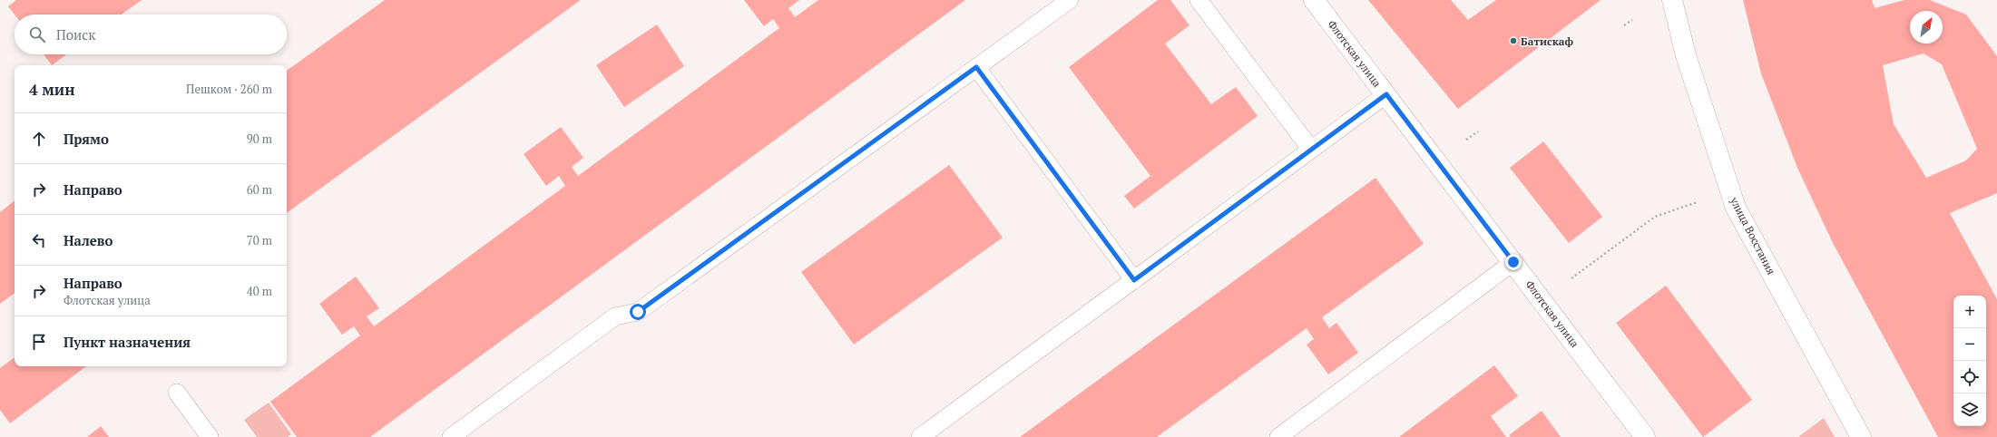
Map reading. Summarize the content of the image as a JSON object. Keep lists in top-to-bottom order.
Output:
{
  "streets": {
    "street": ["Флотская улица", "улица Восстания"]
  },
  "places": ["Батискаф"],
  "north": "top right",
  "page": {
    "search": "Поиск",
    "heading": ["4 мин", "Пешком · 260 m"],
    "list": [
      ["Прямо", "90 m"],
      ["Направо", "60 m"],
      ["Налево", "70 m"],
      ["Направо", "Флотская улица", "40 m"],
      "Пункт назначения"
    ],
    "map_buttons": ["+", "−"]
  }
}
